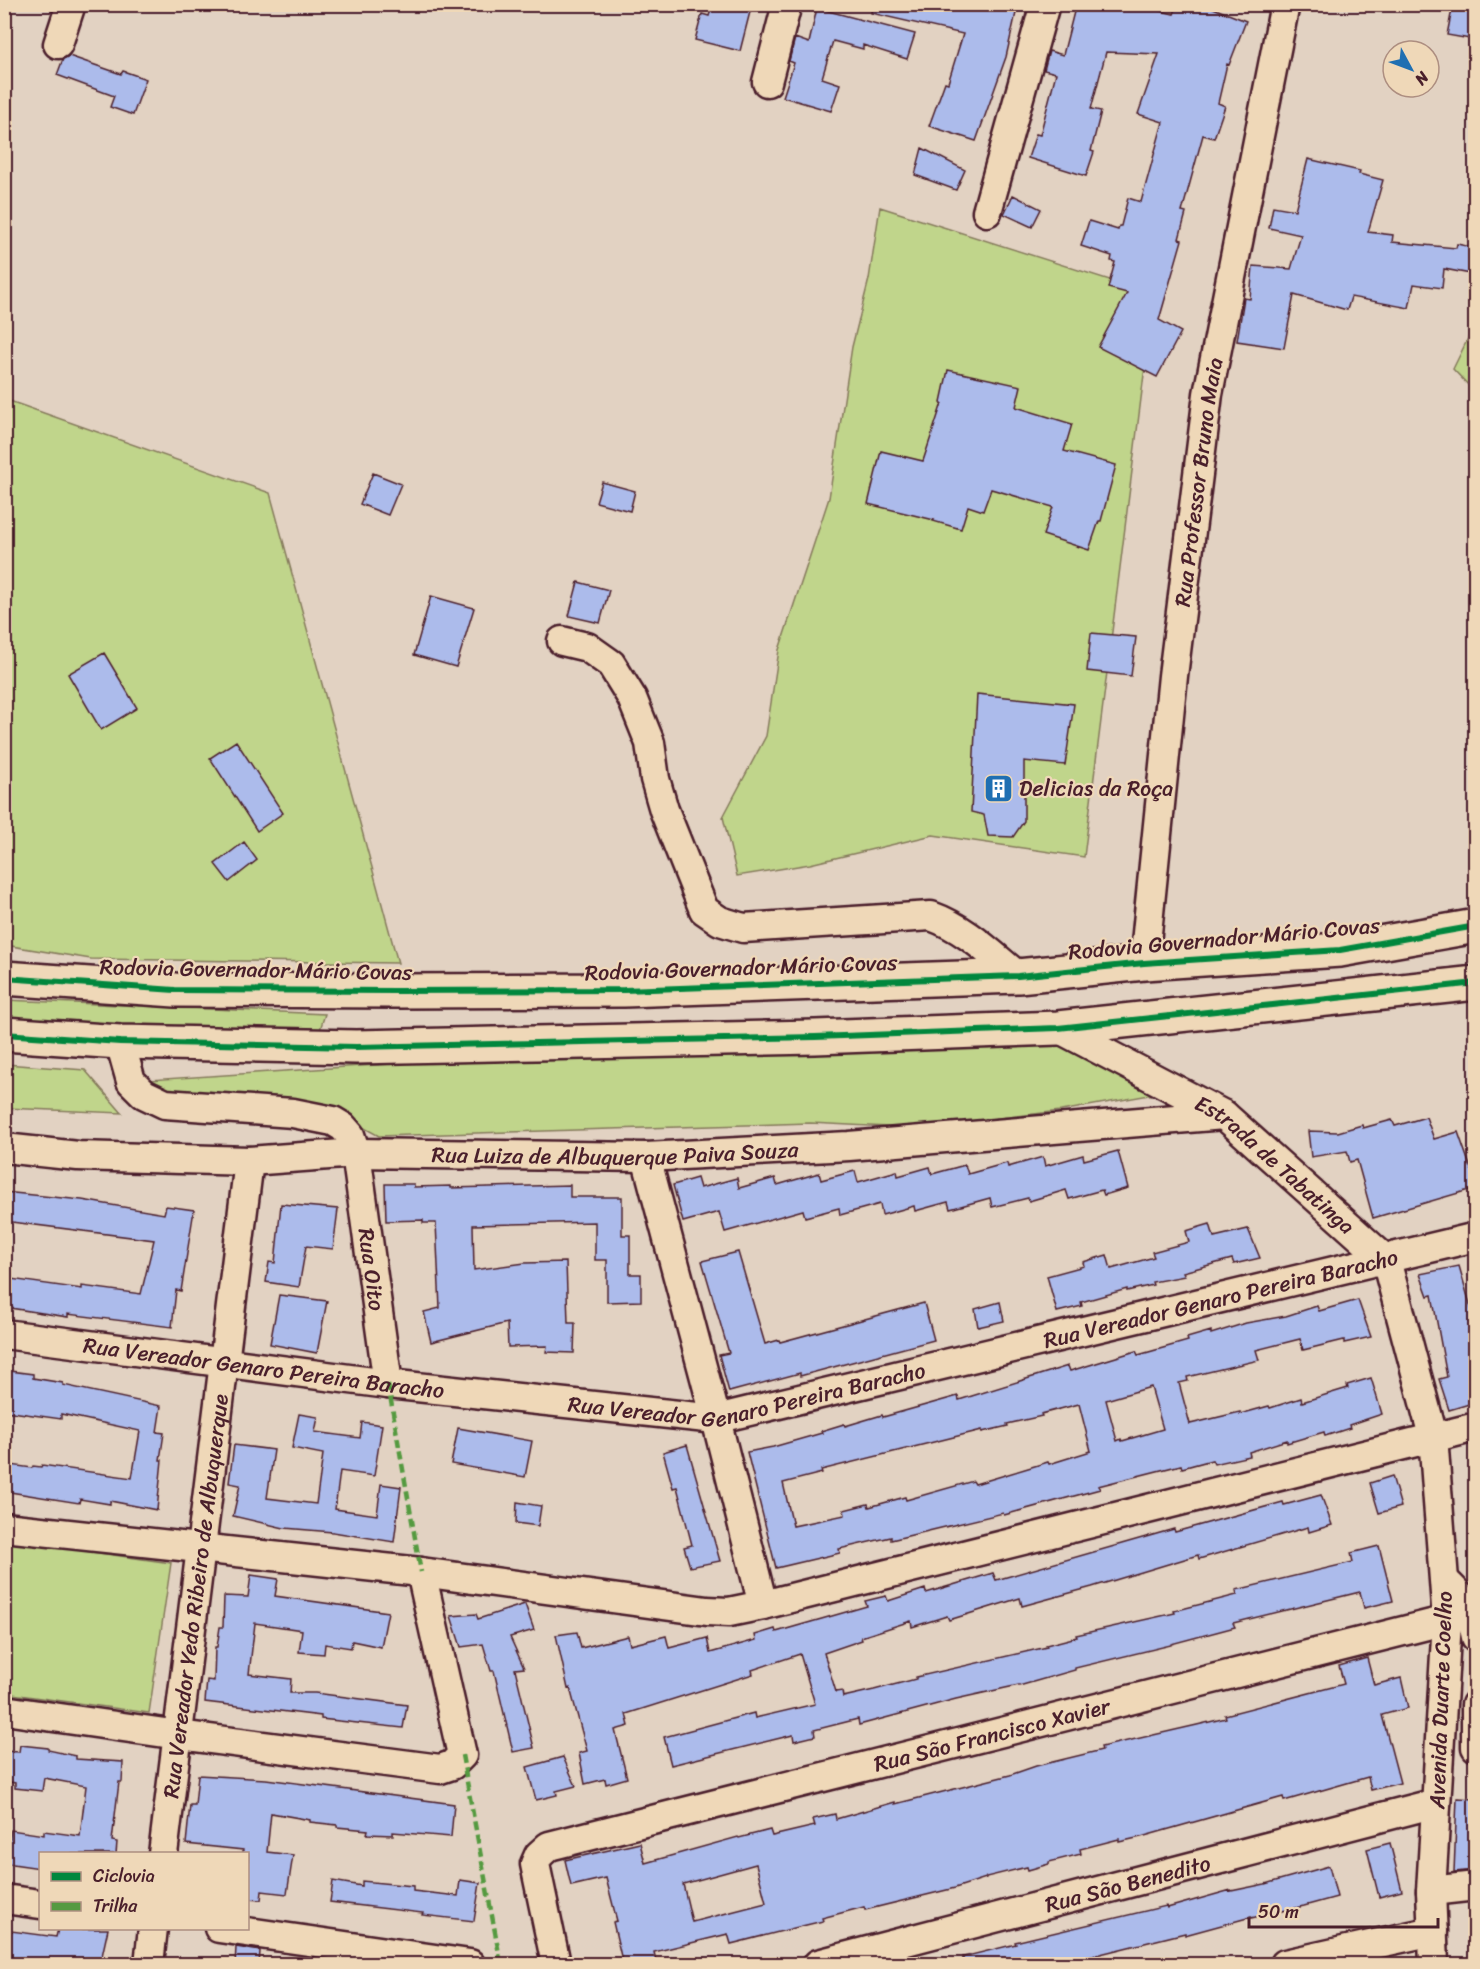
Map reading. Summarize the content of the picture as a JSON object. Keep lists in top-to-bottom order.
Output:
{
  "streets": {
    "highway": ["Rodovia Governador Mário Covas"],
    "street": [
      "Rua Professor Bruno Maia",
      "Rua Luiza de Albuquerque Paiva Souza",
      "Estrada de Tabatinga",
      "Rua Oito",
      "Rua Vereador Genaro Pereira Baracho",
      "Rua Vereador Yedo Ribeiro de Albuquerque",
      "Avenida Duarte Coelho",
      "Rua São Francisco Xavier",
      "Rua São Benedito"
    ]
  },
  "crossings": [
    ["Rua Professor Bruno Maia", "Rodovia Governador Mário Covas"],
    ["Rua Luiza de Albuquerque Paiva Souza", "Estrada de Tabatinga"],
    ["Rua Luiza de Albuquerque Paiva Souza", "Rua Oito"],
    ["Rua Luiza de Albuquerque Paiva Souza", "Rua Vereador Yedo Ribeiro de Albuquerque"],
    ["Estrada de Tabatinga", "Rua Vereador Genaro Pereira Baracho"],
    ["Rua Oito", "Rua Vereador Genaro Pereira Baracho"],
    ["Rua Vereador Genaro Pereira Baracho", "Rua Vereador Yedo Ribeiro de Albuquerque"],
    ["Avenida Duarte Coelho", "Rua São Francisco Xavier"],
    ["Avenida Duarte Coelho", "Rua São Benedito"]
  ],
  "places": {
    "building": ["Delicias da Roça"]
  },
  "legend": ["Ciclovia", "Trilha"],
  "scale_bar": "50 m",
  "north": "bottom right"
}
